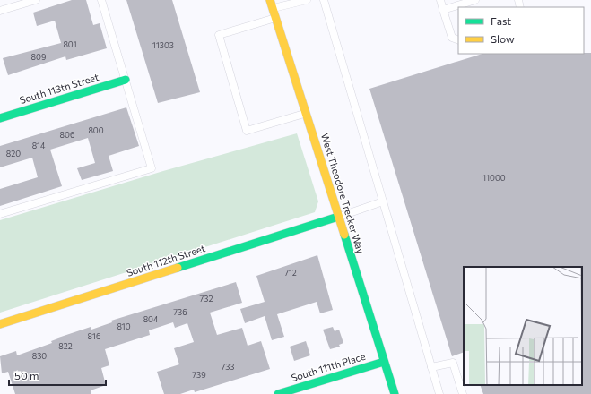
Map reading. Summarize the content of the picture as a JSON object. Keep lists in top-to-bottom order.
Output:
{
  "streets": {
    "street": [
      "South 113th Street",
      "West Theodore Trecker Way",
      "South 112th Street",
      "South 111th Place"
    ]
  },
  "crossings": [
    ["West Theodore Trecker Way", "South 112th Street"],
    ["West Theodore Trecker Way", "South 111th Place"]
  ],
  "house_numbers": [
    "801",
    "11303",
    "809",
    "800",
    "806",
    "814",
    "820",
    "11000",
    "712",
    "732",
    "736",
    "804",
    "810",
    "816",
    "822",
    "830",
    "733",
    "739"
  ],
  "legend": ["Fast", "Slow"],
  "scale_bar": "50 m"
}
